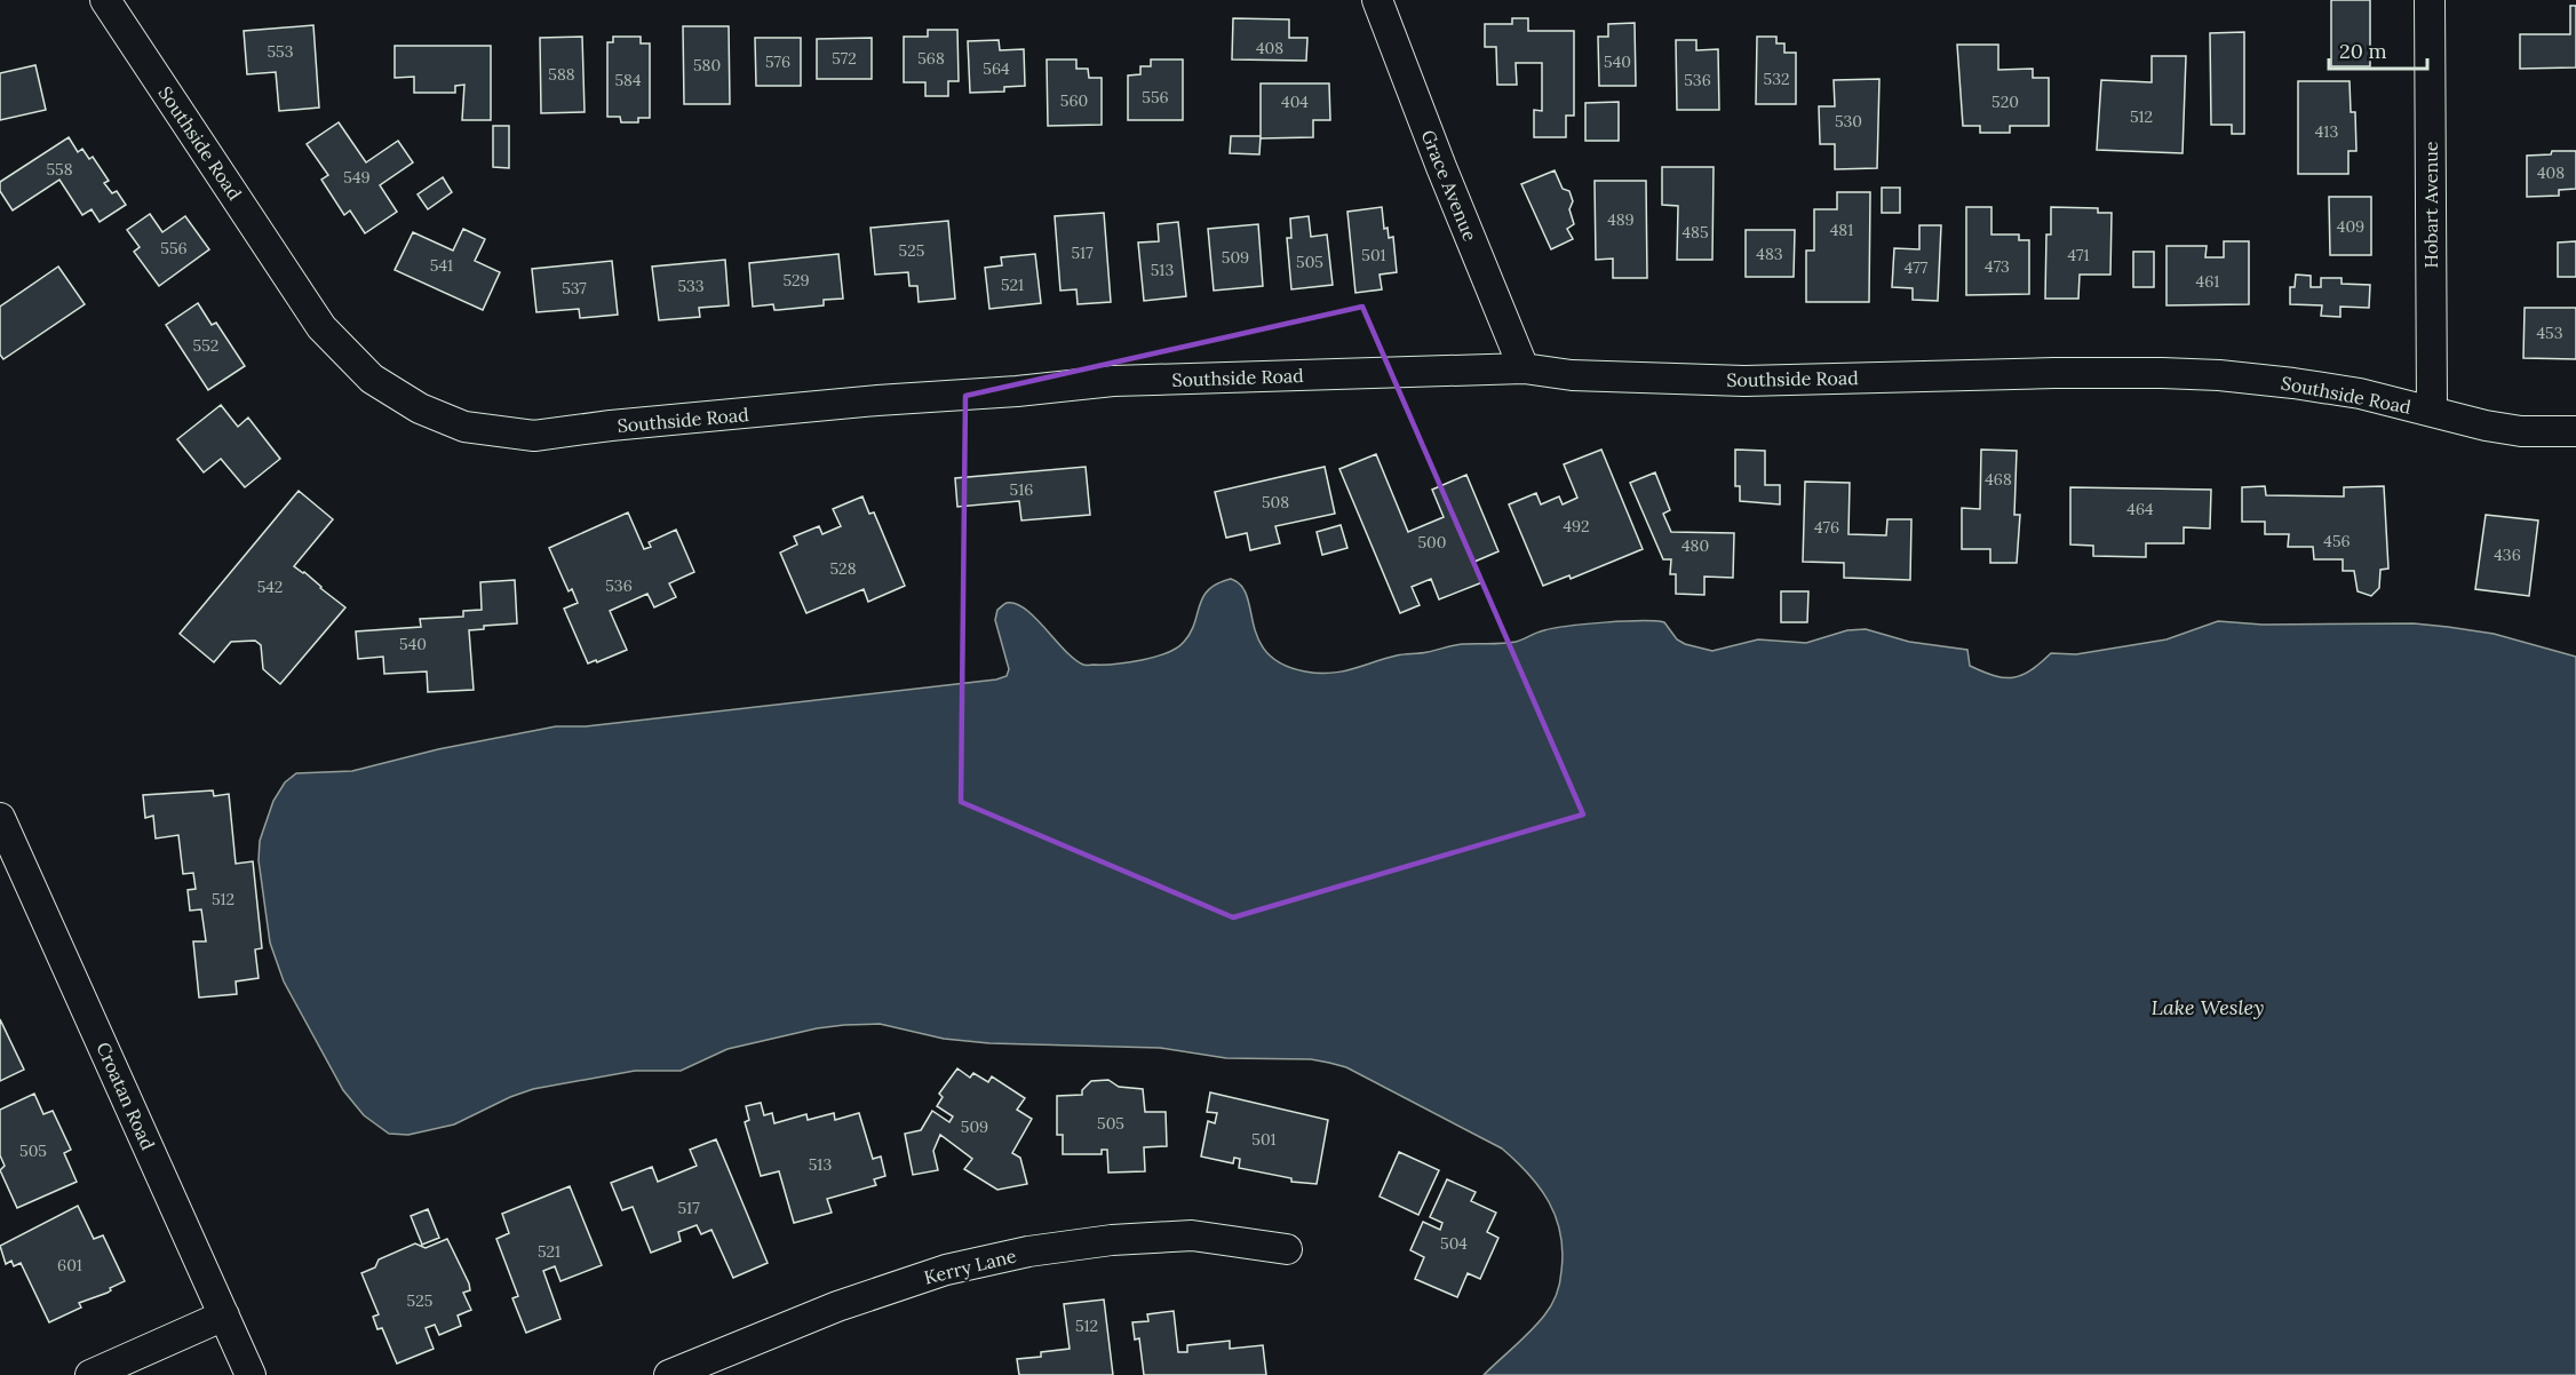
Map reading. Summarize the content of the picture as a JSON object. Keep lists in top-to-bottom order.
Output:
{
  "streets": {
    "street": [
      "Southside Road",
      "Grace Avenue",
      "Hobart Avenue",
      "Croatan Road",
      "Kerry Lane"
    ]
  },
  "crossings": [
    ["Southside Road", "Grace Avenue"],
    ["Southside Road", "Hobart Avenue"]
  ],
  "water": ["Lake Wesley"],
  "house_numbers": [
    "408",
    "553",
    "572",
    "568",
    "576",
    "540",
    "580",
    "564",
    "588",
    "532",
    "584",
    "536",
    "556",
    "560",
    "404",
    "520",
    "512",
    "530",
    "413",
    "558",
    "408",
    "549",
    "489",
    "409",
    "481",
    "485",
    "556",
    "525",
    "517",
    "483",
    "501",
    "471",
    "509",
    "505",
    "541",
    "473",
    "477",
    "513",
    "529",
    "461",
    "521",
    "533",
    "537",
    "453",
    "552",
    "468",
    "516",
    "508",
    "464",
    "492",
    "476",
    "456",
    "500",
    "480",
    "436",
    "528",
    "536",
    "542",
    "540",
    "512",
    "505",
    "509",
    "501",
    "505",
    "513",
    "517",
    "504",
    "521",
    "601",
    "525",
    "512"
  ],
  "scale_bar": "20 m"
}
